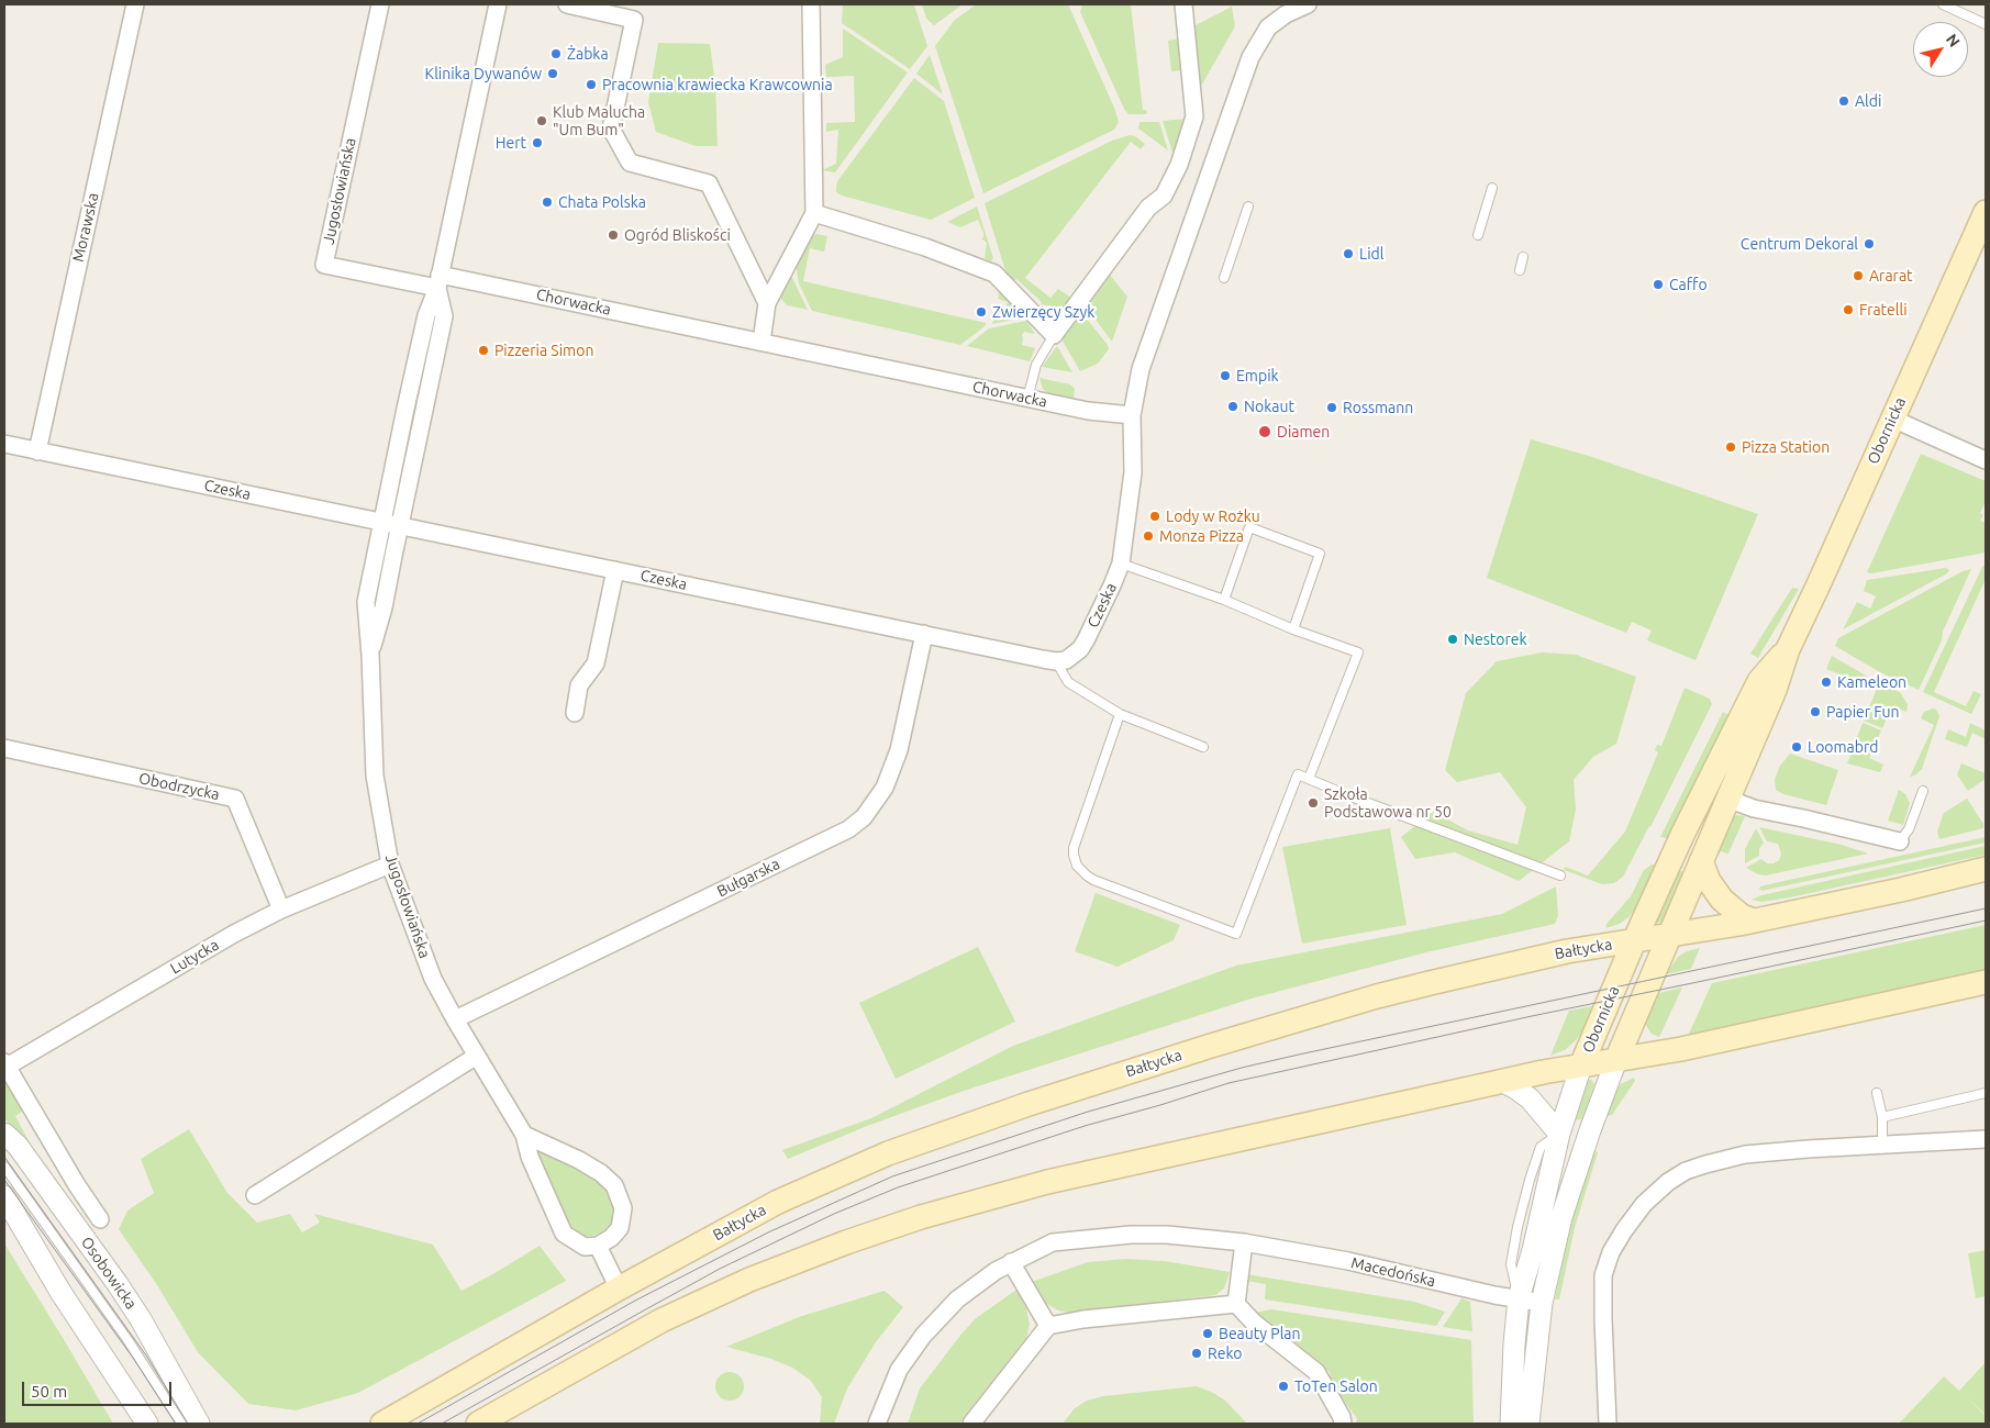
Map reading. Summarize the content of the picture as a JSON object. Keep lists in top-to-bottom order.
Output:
{
  "streets": {
    "main road": ["Obornicka", "Bałtycka"],
    "street": [
      "Jugosłowiańska",
      "Morawska",
      "Chorwacka",
      "Czeska",
      "Obodrzycka",
      "Bułgarska",
      "Lutycka",
      "Macedońska",
      "Osobowicka"
    ]
  },
  "crossings": [
    ["Jugosłowiańska", "Chorwacka"],
    ["Jugosłowiańska", "Czeska"],
    ["Jugosłowiańska", "Bułgarska"],
    ["Jugosłowiańska", "Lutycka"],
    ["Morawska", "Czeska"],
    ["Chorwacka", "Czeska"],
    ["Obornicka", "Bałtycka"],
    ["Obornicka", "Macedońska"],
    ["Czeska", "Bułgarska"],
    ["Obodrzycka", "Lutycka"]
  ],
  "places": [
    "Żabka",
    "Klinika Dywanów",
    "Pracownia krawiecka Krawcownia",
    "Aldi",
    "Klub Malucha \"Um Bum\"",
    "Hert",
    "Chata Polska",
    "Ogród Bliskości",
    "Centrum Dekoral",
    "Lidl",
    "Ararat",
    "Caffo",
    "Fratelli",
    "Zwierzęcy Szyk",
    "Pizzeria Simon",
    "Empik",
    "Nokaut",
    "Rossmann",
    "Diamen",
    "Pizza Station",
    "Lody w Rożku",
    "Monza Pizza",
    "Nestorek",
    "Kameleon",
    "Papier Fun",
    "Loomabrd",
    "Szkoła Podstawowa nr 50",
    "Beauty Plan",
    "Reko",
    "ToTen Salon"
  ],
  "scale_bar": "50 m",
  "north": "top right"
}
